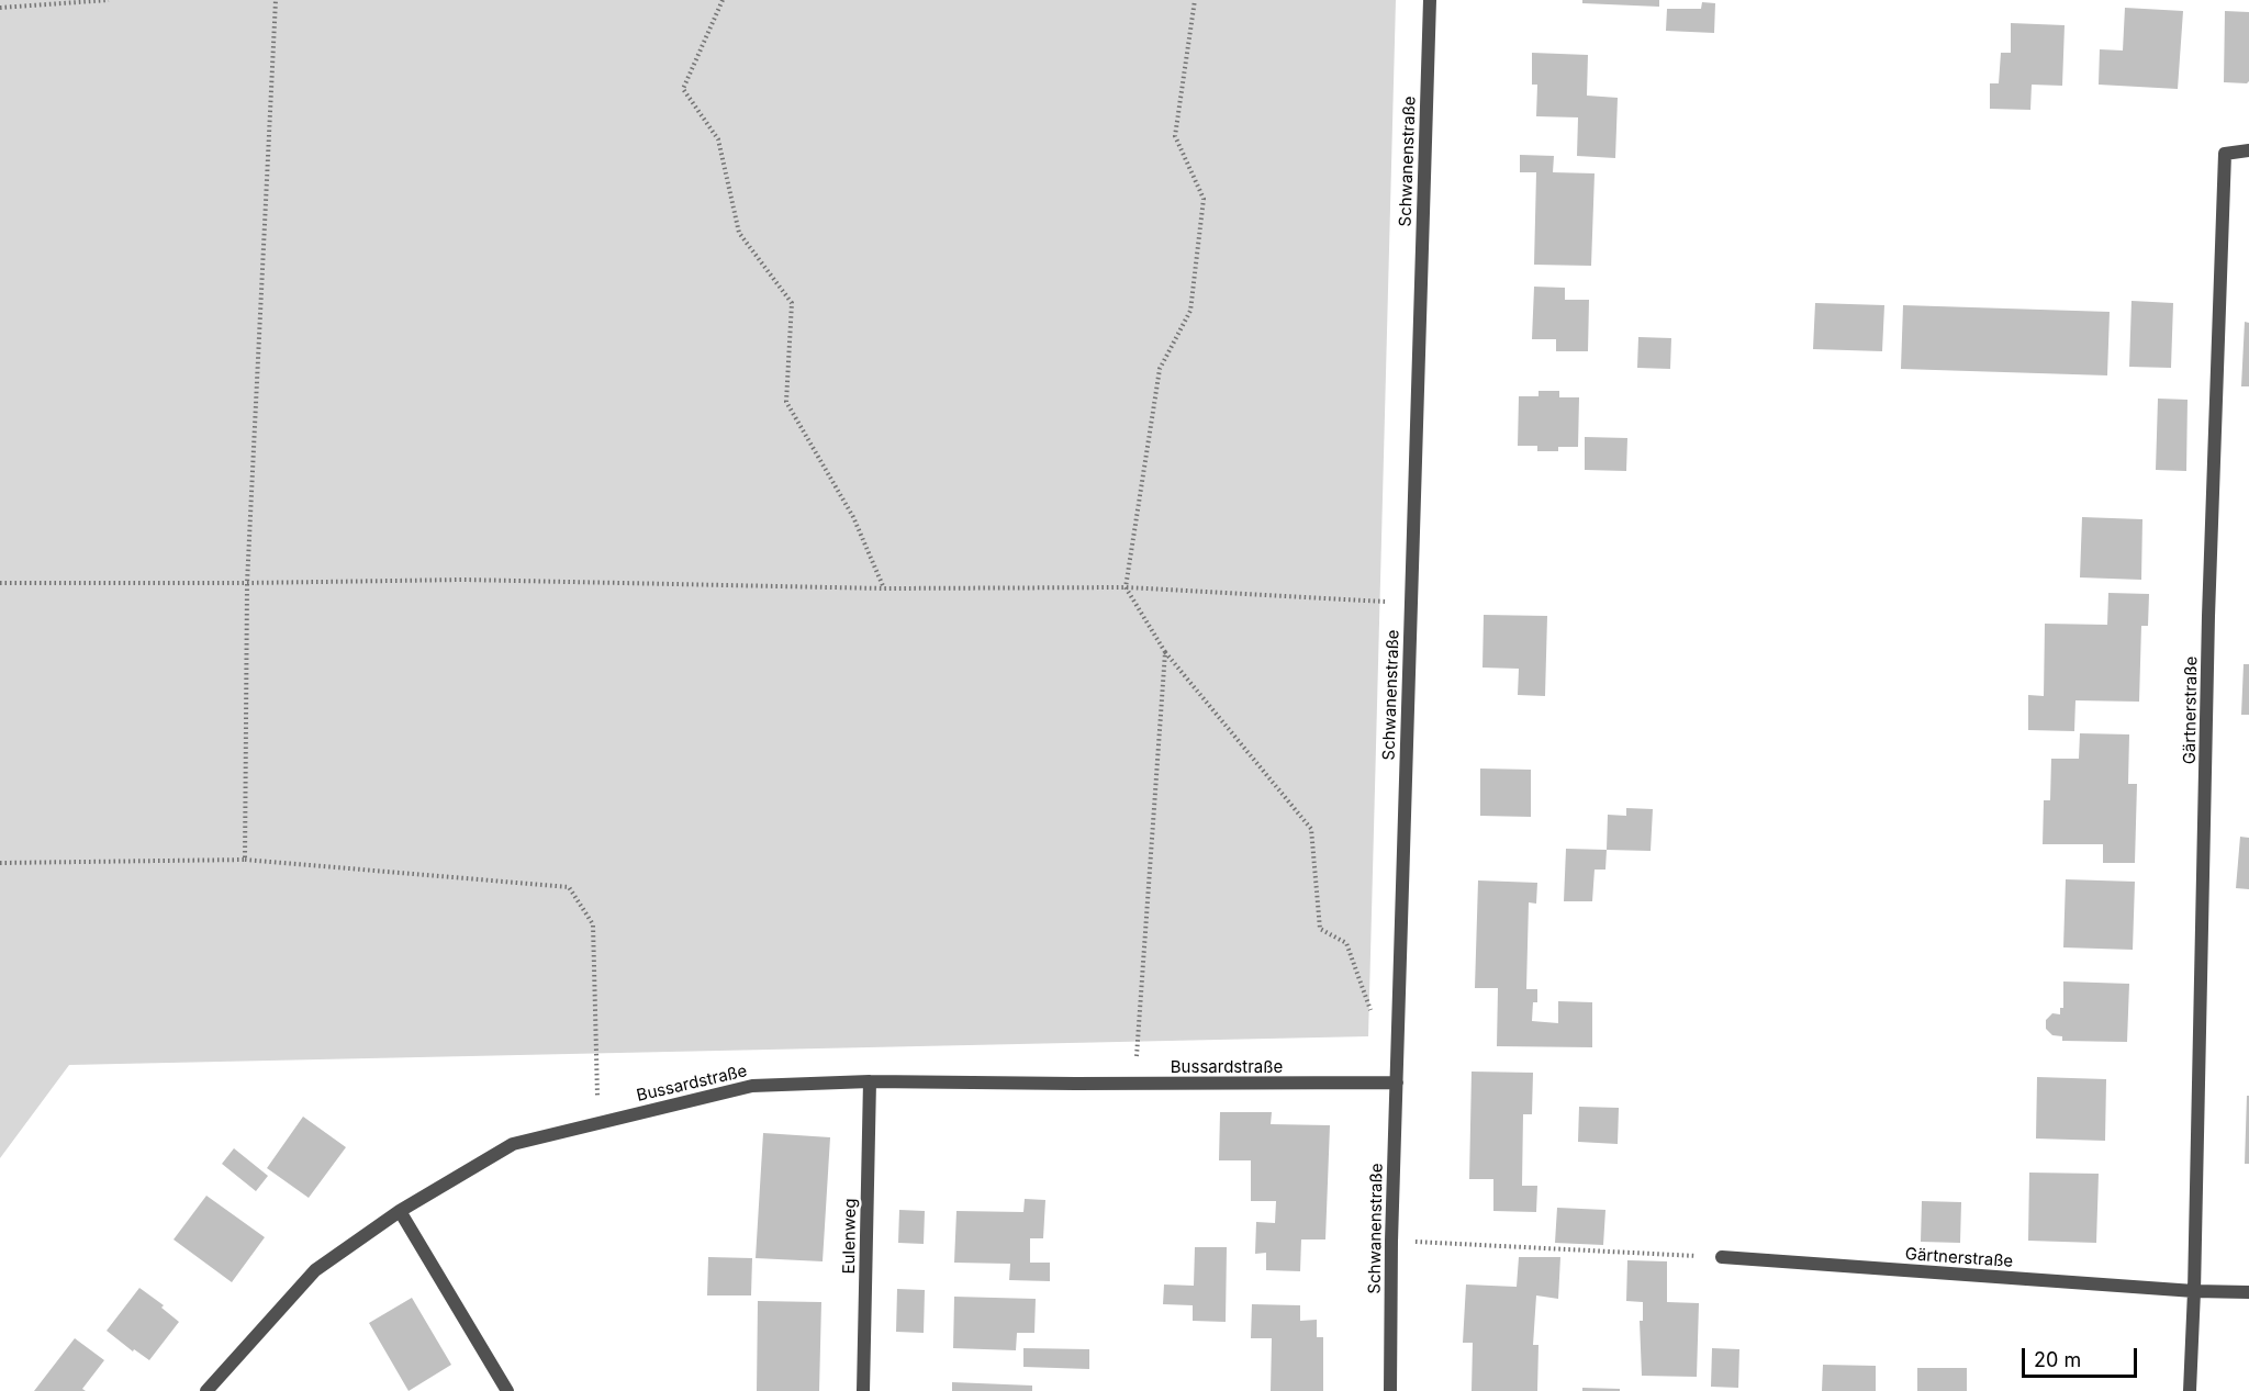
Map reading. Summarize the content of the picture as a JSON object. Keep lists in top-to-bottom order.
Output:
{
  "streets": {
    "street": [
      "Schwanenstraße",
      "Gärtnerstraße",
      "Bussardstraße",
      "Eulenweg"
    ]
  },
  "crossings": [
    ["Schwanenstraße", "Bussardstraße"],
    ["Bussardstraße", "Eulenweg"]
  ],
  "scale_bar": "20 m"
}
